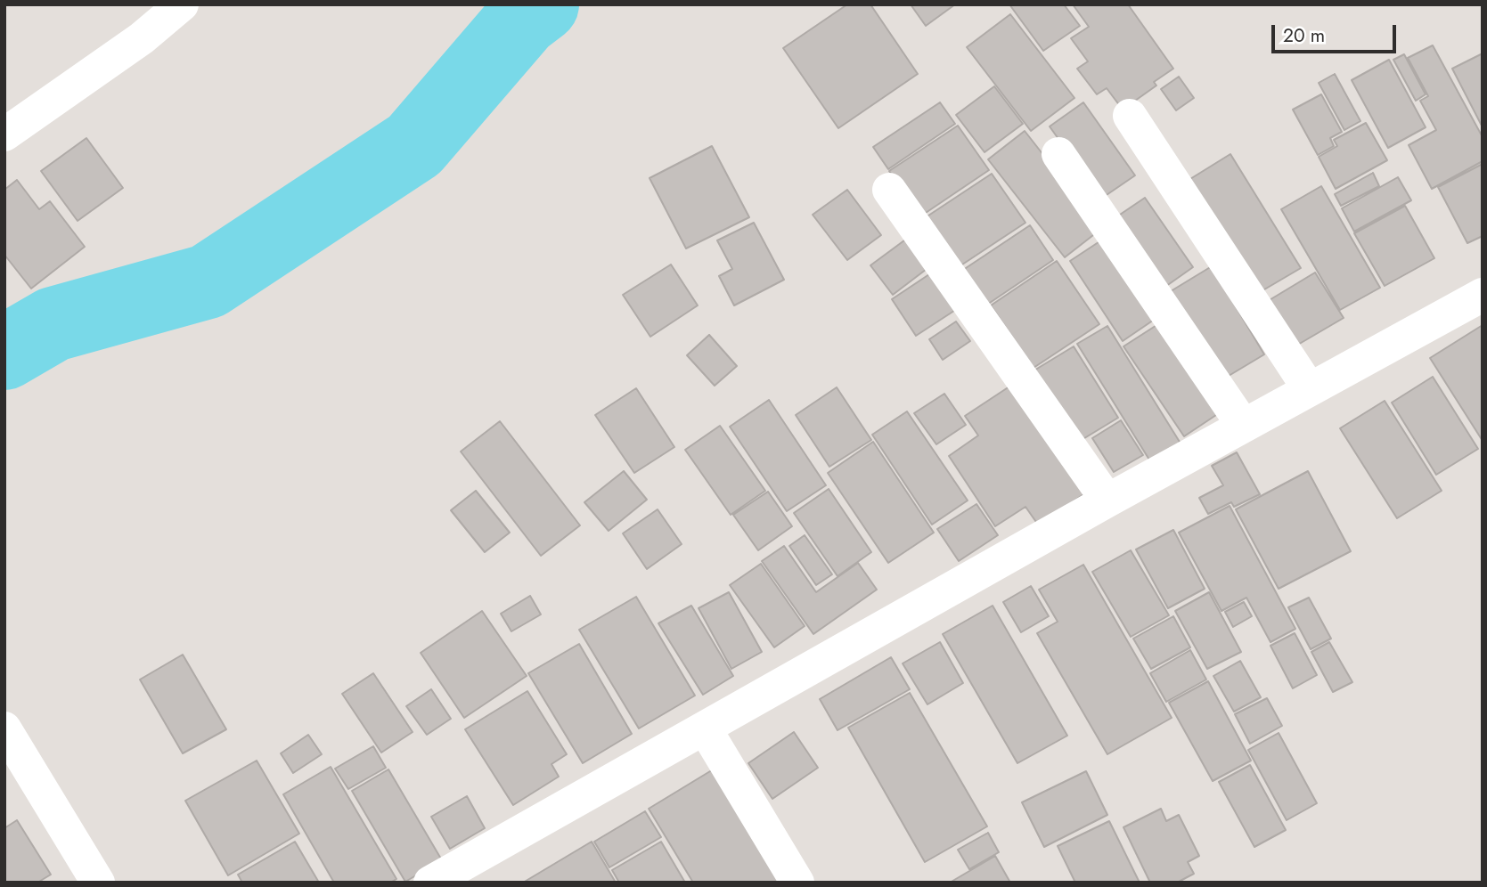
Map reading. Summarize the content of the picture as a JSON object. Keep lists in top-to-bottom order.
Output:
{
  "scale_bar": "20 m"
}
